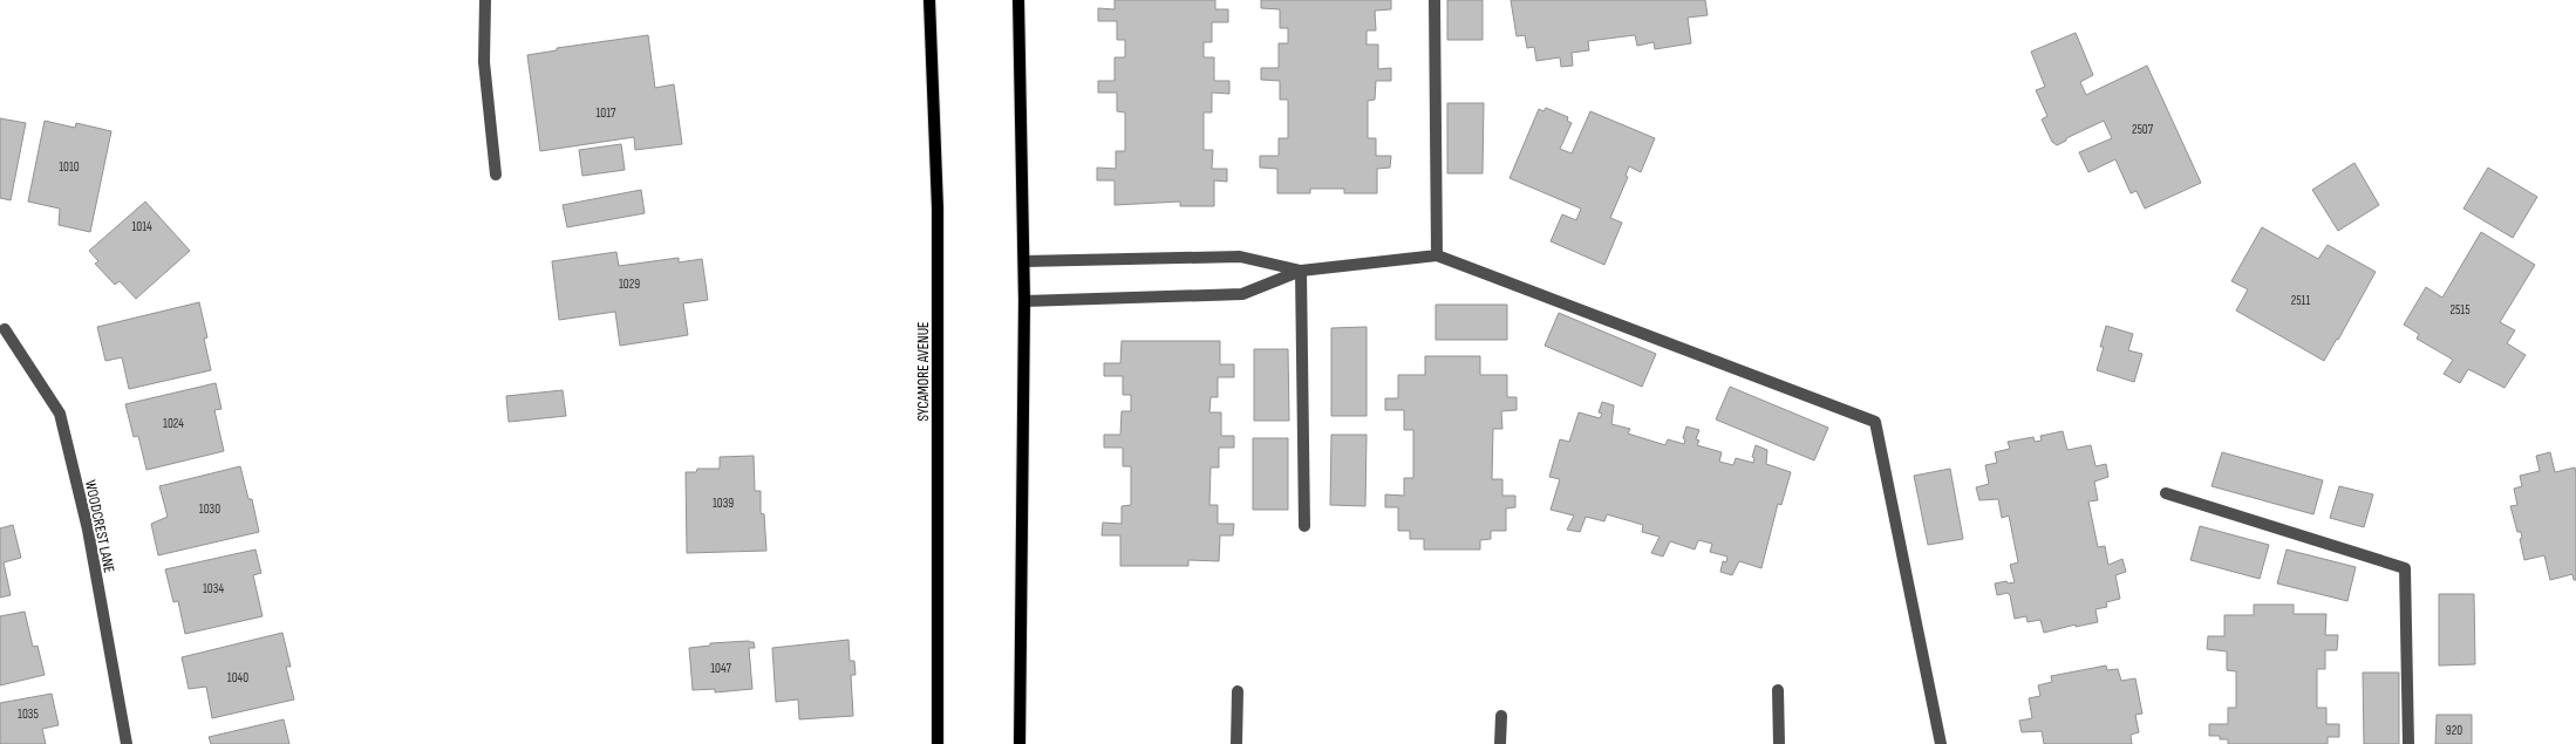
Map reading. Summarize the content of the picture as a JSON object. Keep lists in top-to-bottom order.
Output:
{
  "streets": {
    "main road": ["SYCAMORE AVENUE"],
    "street": ["WOODCREST LANE"]
  },
  "house_numbers": [
    "1017",
    "2507",
    "1010",
    "1014",
    "1029",
    "2511",
    "2515",
    "1024",
    "1039",
    "1030",
    "1034",
    "1047",
    "1040",
    "1035",
    "920"
  ]
}
